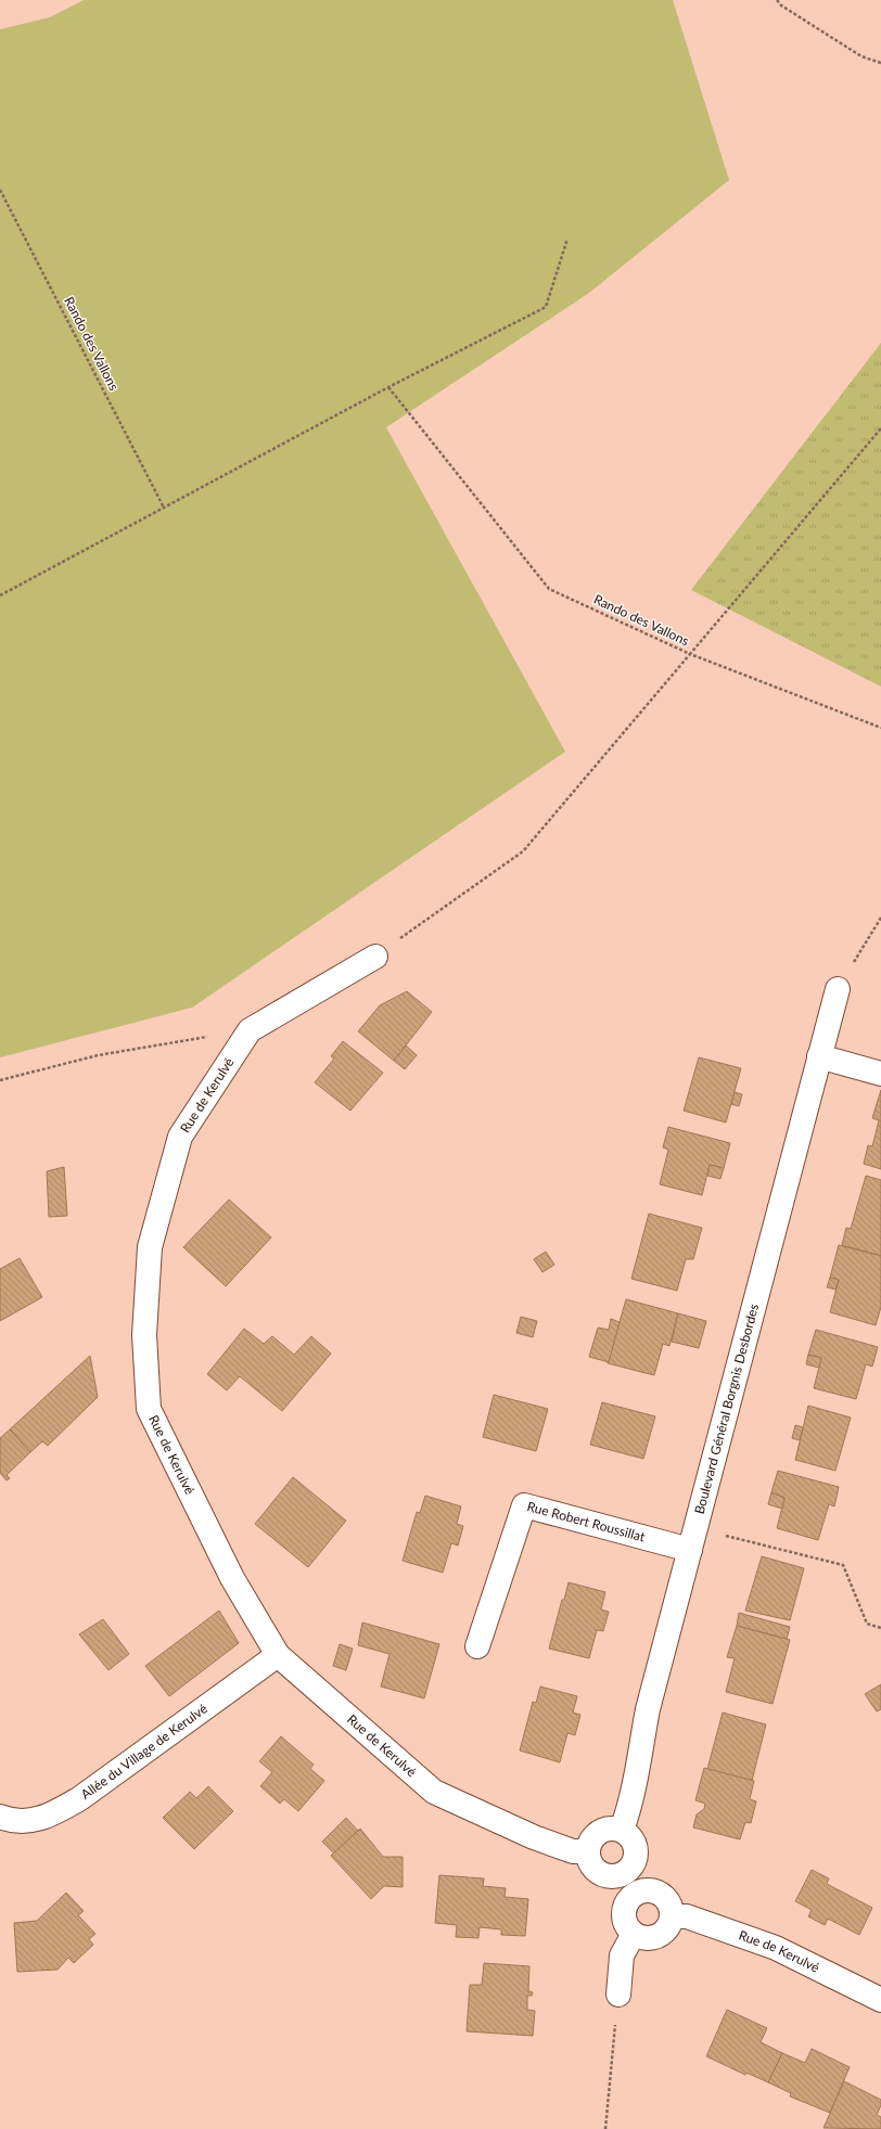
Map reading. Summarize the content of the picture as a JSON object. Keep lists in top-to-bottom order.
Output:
{
  "streets": {
    "street": [
      "Rue de Kerulvé",
      "Boulevard Général Borgnis Desbordes",
      "Rue Robert Roussillat",
      "Allée du Village de Kerulvé"
    ],
    "path": ["Rando des Vallons"]
  },
  "crossings": [
    ["Rue de Kerulvé", "Boulevard Général Borgnis Desbordes"],
    ["Rue de Kerulvé", "Allée du Village de Kerulvé"],
    ["Boulevard Général Borgnis Desbordes", "Rue Robert Roussillat"]
  ]
}
